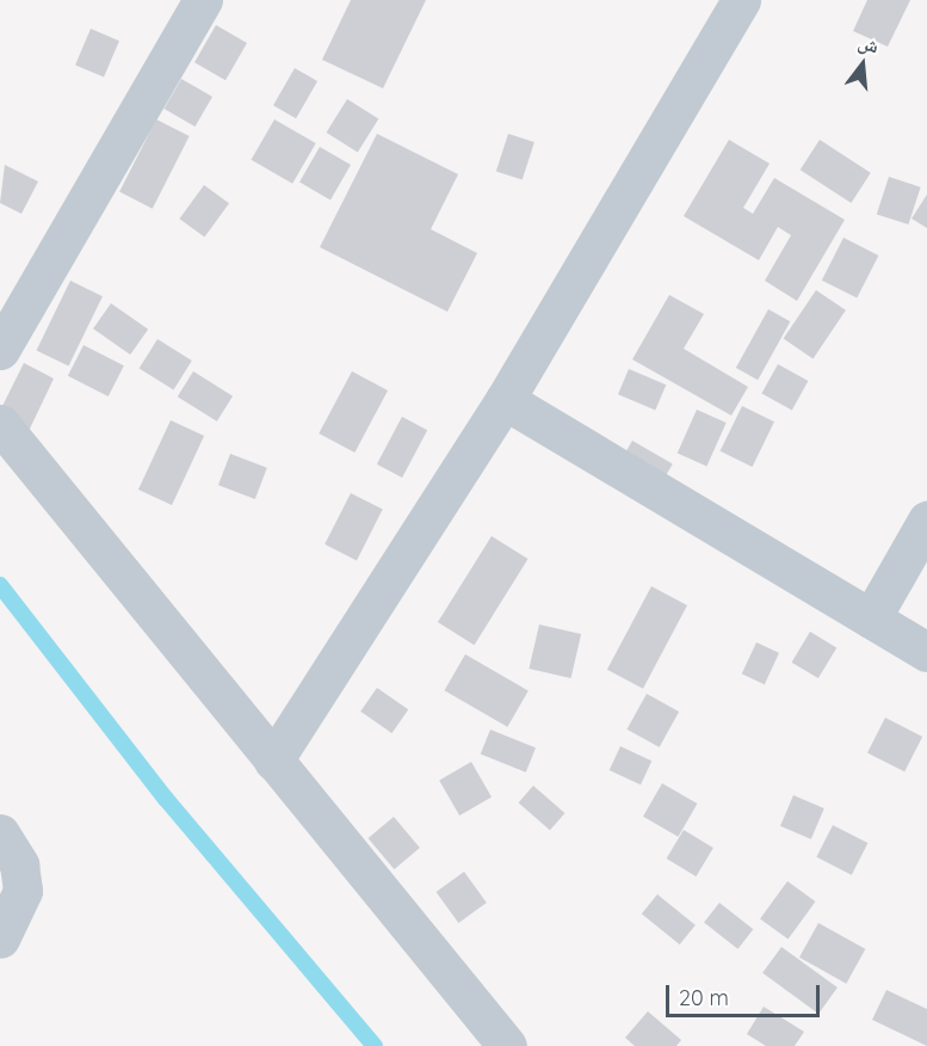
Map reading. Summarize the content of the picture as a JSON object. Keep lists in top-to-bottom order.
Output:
{
  "scale_bar": "20 m",
  "north": "top"
}
